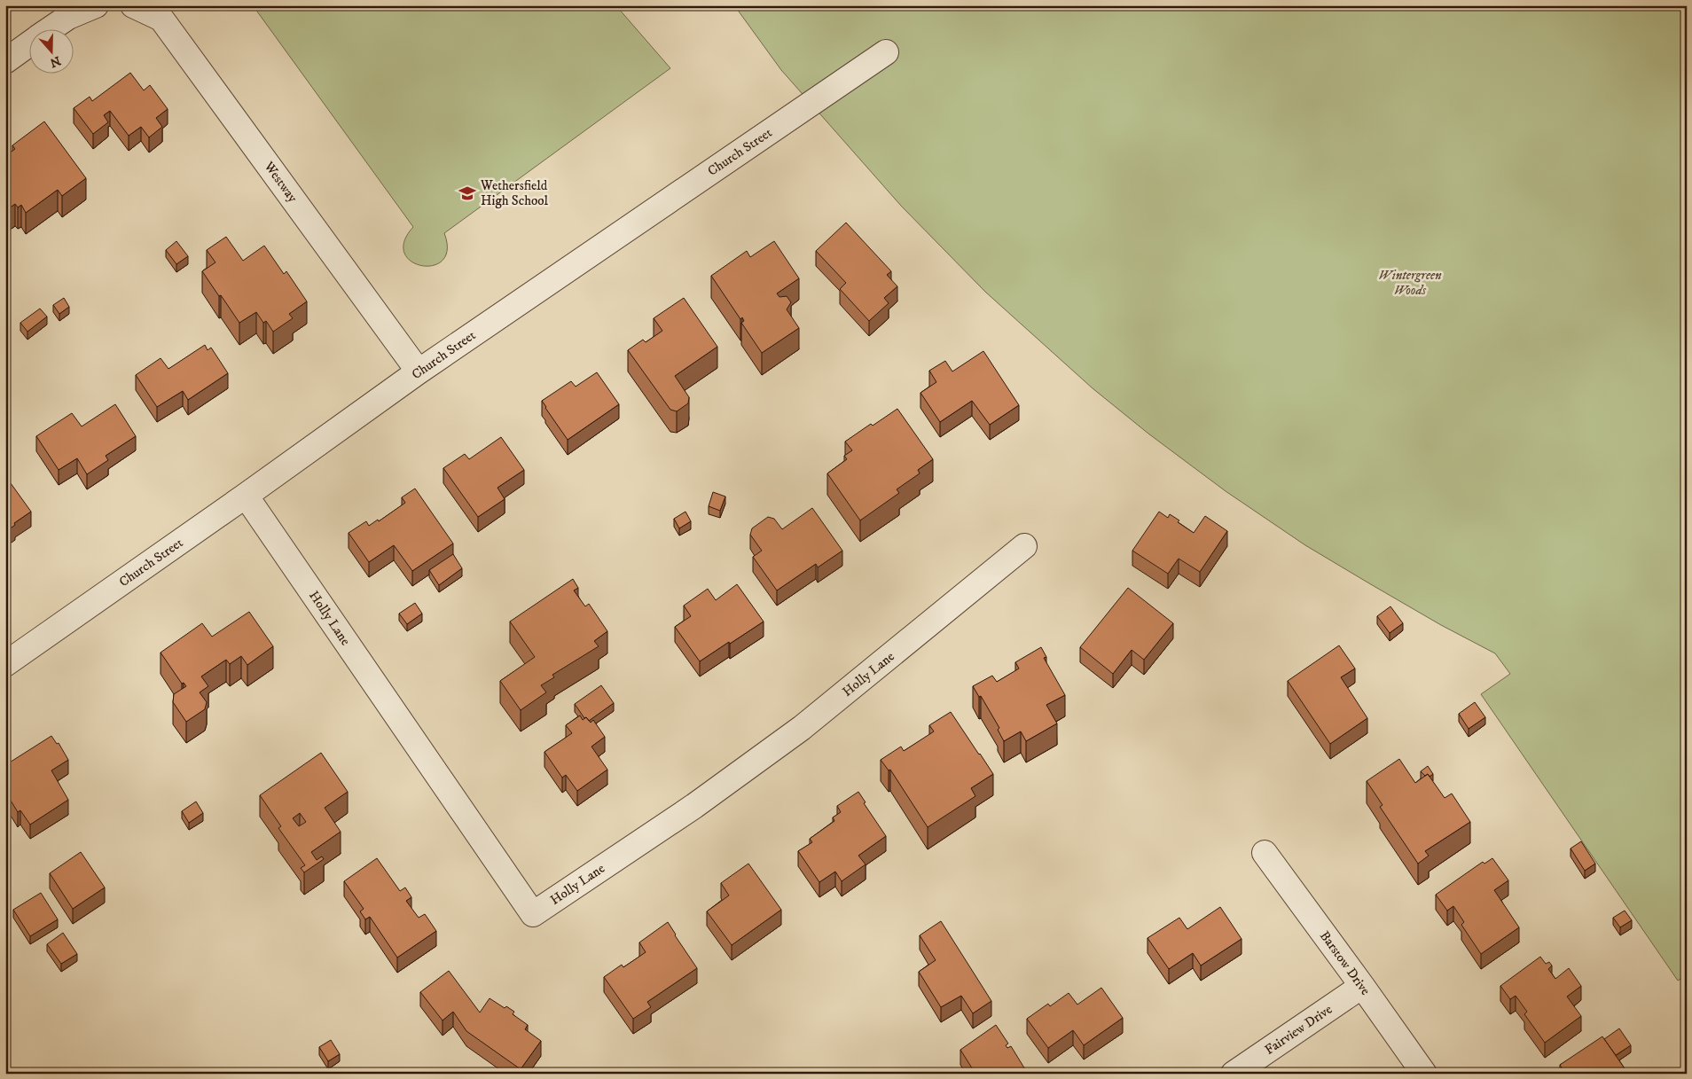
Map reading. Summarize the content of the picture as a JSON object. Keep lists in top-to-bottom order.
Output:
{
  "streets": {
    "street": [
      "Church Street",
      "Westway",
      "Holly Lane",
      "Barstow Drive",
      "Fairview Drive"
    ]
  },
  "crossings": [
    ["Church Street", "Westway"],
    ["Church Street", "Holly Lane"],
    ["Barstow Drive", "Fairview Drive"]
  ],
  "parks": ["Wintergreen Woods"],
  "places": {
    "school or university": ["Wethersfield High School"]
  },
  "north": "bottom"
}
